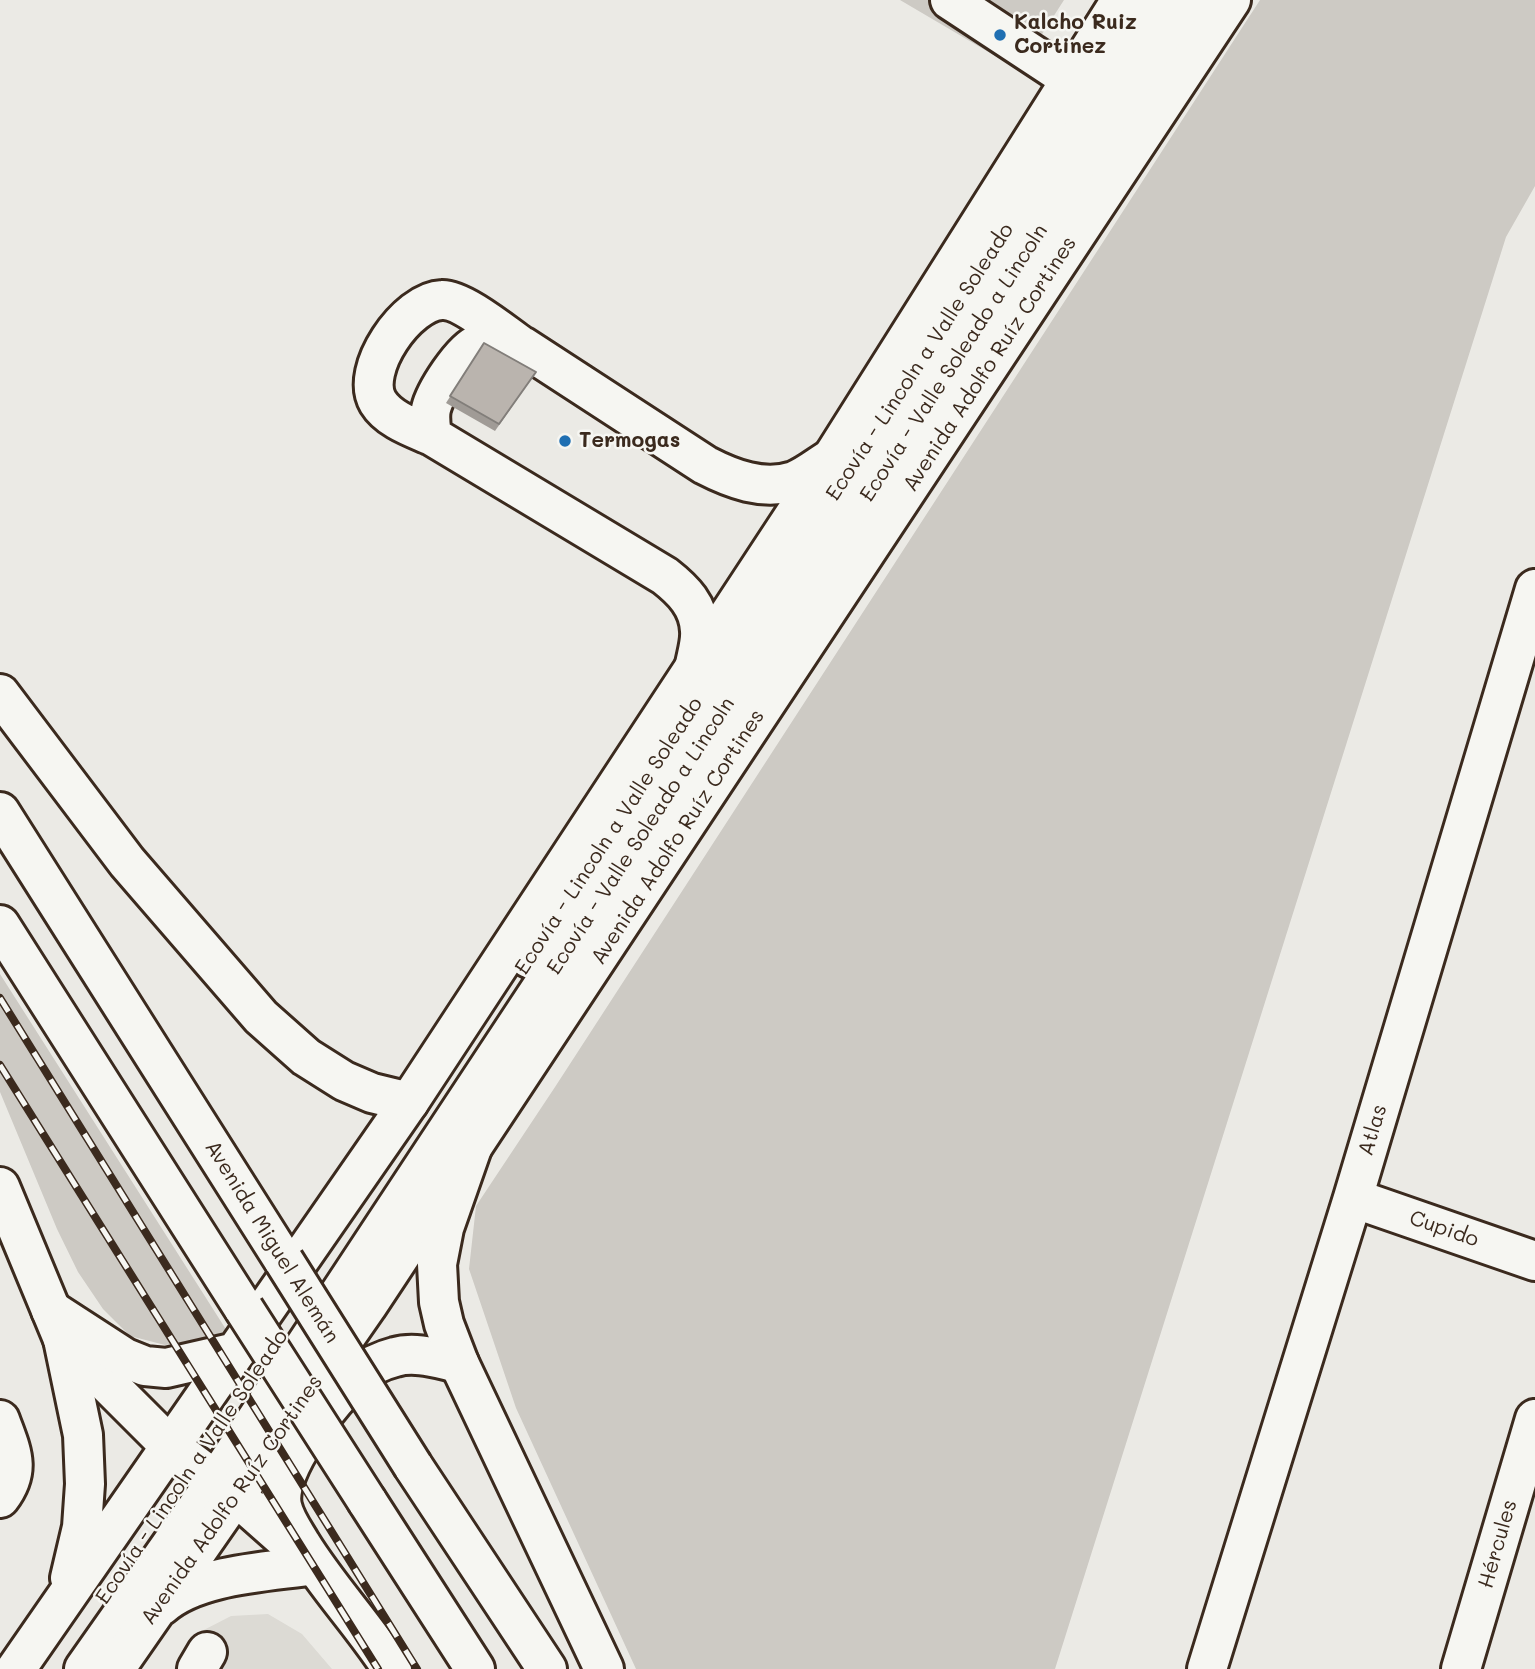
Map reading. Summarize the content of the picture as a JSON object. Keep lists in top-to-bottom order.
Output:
{
  "streets": {
    "main road": [
      "Ecovía - Lincoln a Valle Soleado",
      "Ecovía - Valle Soleado a Lincoln",
      "Avenida Adolfo Ruíz Cortines",
      "Atlas",
      "Cupido",
      "Avenida Miguel Alemán",
      "Hércules"
    ]
  },
  "crossings": [
    ["Ecovía - Lincoln a Valle Soleado", "Ecovía - Valle Soleado a Lincoln"],
    ["Ecovía - Lincoln a Valle Soleado", "Avenida Adolfo Ruíz Cortines"],
    ["Ecovía - Valle Soleado a Lincoln", "Avenida Adolfo Ruíz Cortines"],
    ["Atlas", "Cupido"]
  ],
  "places": ["Kalcho Ruiz Cortinez", "Termogas"]
}
